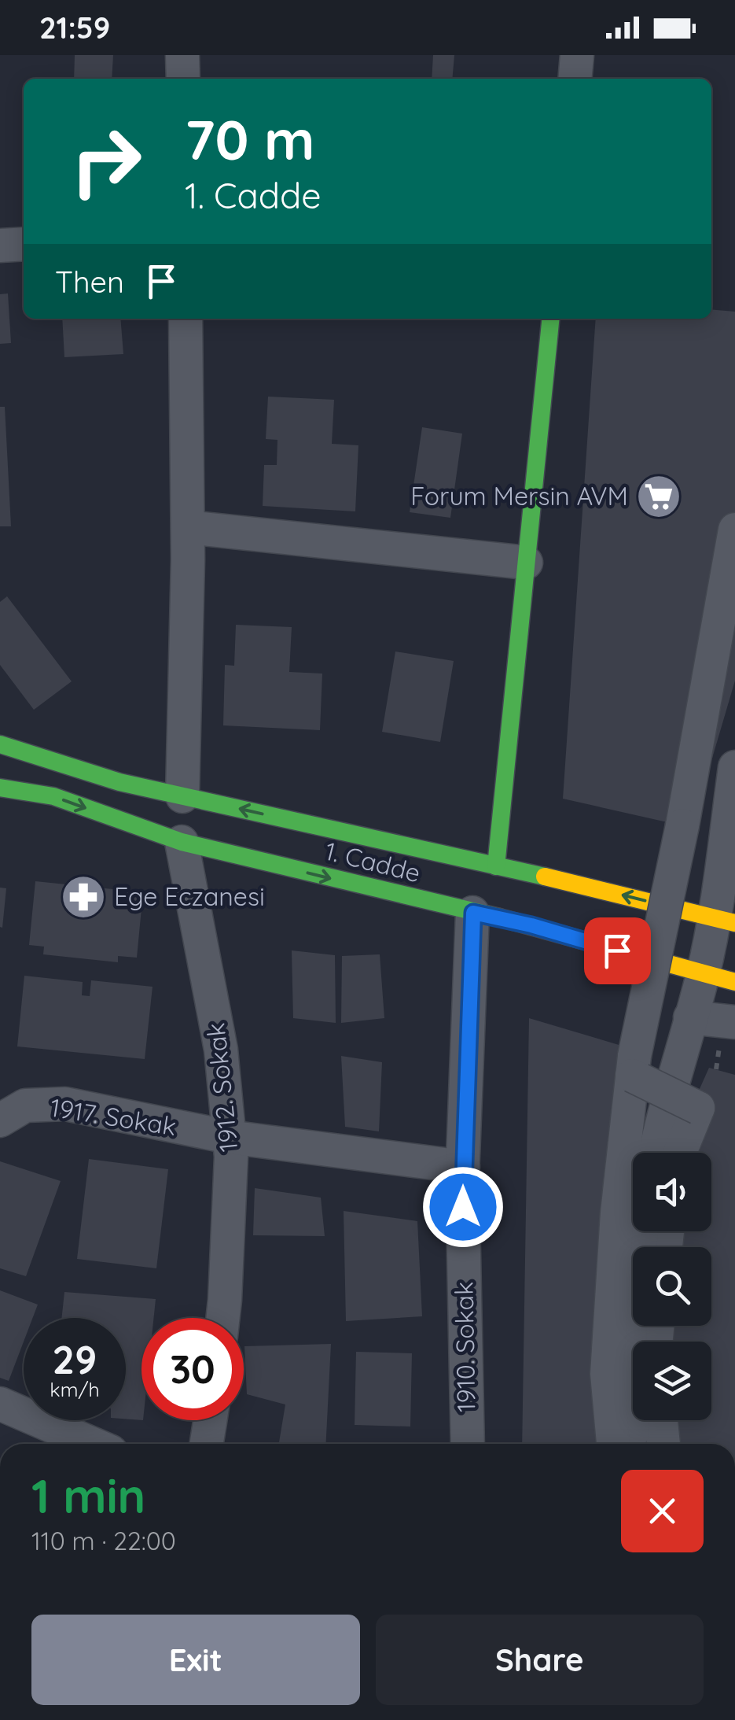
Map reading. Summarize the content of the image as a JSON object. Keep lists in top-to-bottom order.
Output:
{
  "streets": {
    "street": [
      "1. Cadde",
      "1912. Sokak",
      "1917. Sokak",
      "1910. Sokak"
    ]
  },
  "crossings": [
    ["1. Cadde", "1912. Sokak"],
    ["1. Cadde", "1910. Sokak"],
    ["1912. Sokak", "1917. Sokak"],
    ["1917. Sokak", "1910. Sokak"]
  ],
  "places": {
    "supermarket": ["Forum Mersin AVM"],
    "pharmacy": ["Ege Eczanesi"]
  },
  "page": {
    "status": "21:59",
    "turn": ["70 m", "1. Cadde"],
    "then": "Then",
    "speed": "29 km/h",
    "limit": "30",
    "heading": ["1 min", "110 m · 22:00"],
    "buttons": ["Exit", "Share"]
  }
}
